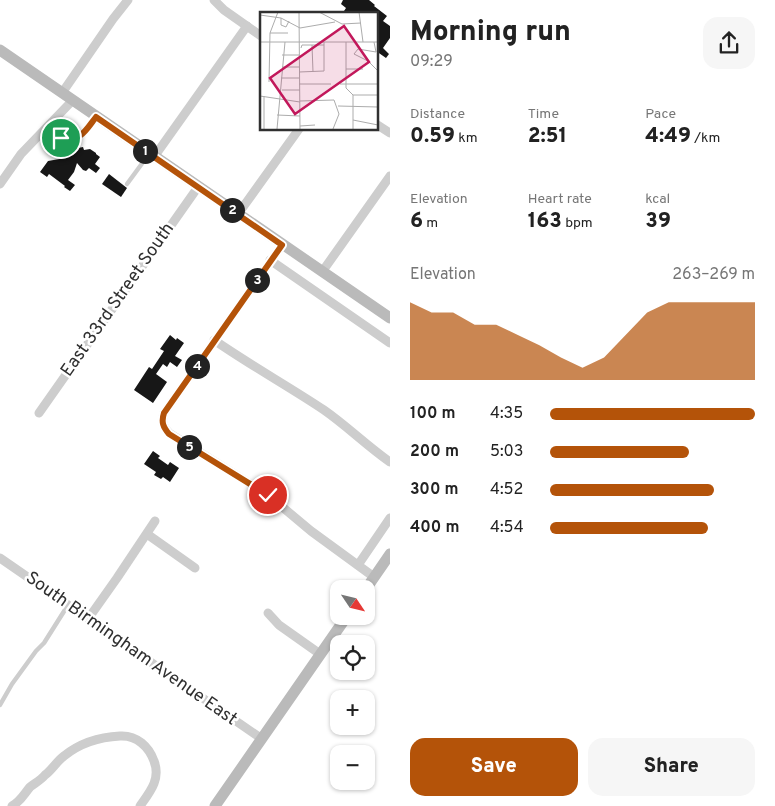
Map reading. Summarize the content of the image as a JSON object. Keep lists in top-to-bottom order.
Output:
{
  "streets": {
    "street": ["East 33rd Street South", "South Birmingham Avenue East"]
  },
  "north": "bottom right",
  "page": {
    "heading": ["Morning run", "09:29"],
    "stats": [
      ["Distance", "0.59 km"],
      ["Time", "2:51"],
      ["Pace", "4:49 /km"],
      ["Elevation", "6 m"],
      ["Heart rate", "163 bpm"],
      ["kcal", "39"]
    ],
    "pins": [
      "1",
      "2",
      "3",
      "4",
      "5"
    ],
    "chart": ["Elevation", "263–269 m"],
    "list": [
      {
        "name": "100 m",
        "note": "4:35"
      },
      {
        "name": "200 m",
        "note": "5:03"
      },
      {
        "name": "300 m",
        "note": "4:52"
      },
      {
        "name": "400 m",
        "note": "4:54"
      }
    ],
    "map_buttons": ["+", "−"],
    "buttons": ["Save", "Share"]
  }
}
